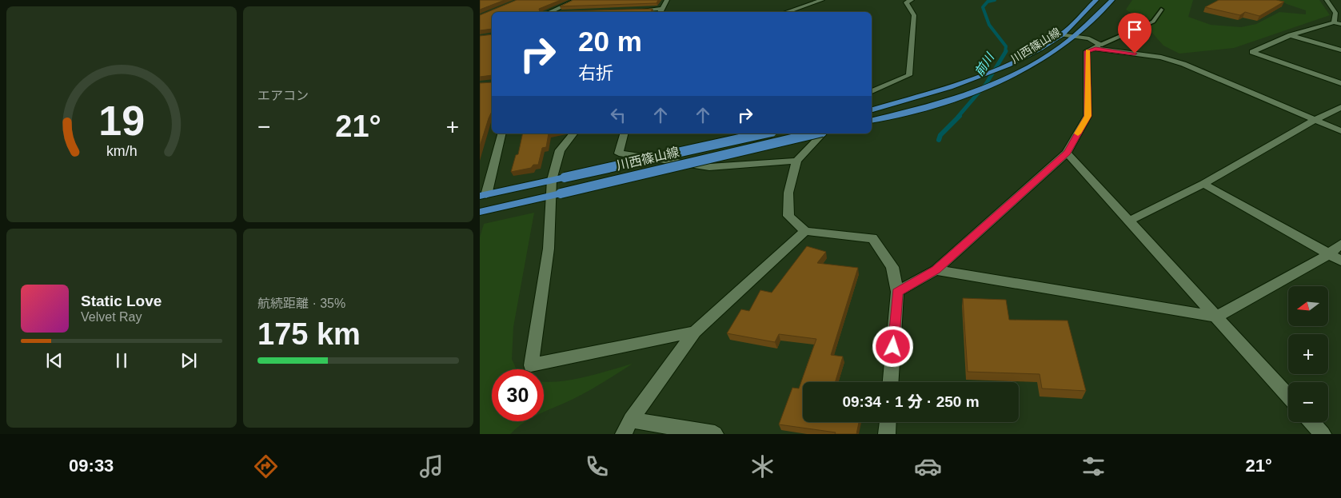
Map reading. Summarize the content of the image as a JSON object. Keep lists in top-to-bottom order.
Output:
{
  "streets": {
    "main road": ["川西篠山線"]
  },
  "water": ["前川"],
  "north": "left",
  "page": {
    "tile": [
      "エアコン",
      ["航続距離 · 35%", "175 km"]
    ],
    "turn": ["20 m", "右折"],
    "heat": ["−", "21°", "+"],
    "song": ["Static Love", "Velvet Ray"],
    "map_buttons": ["+", "−"],
    "limit": "30",
    "trip": "09:34 · 1 分 · 250 m",
    "tabs": ["09:33", "21°"],
    "gauge": ["19", "km/h"]
  }
}
